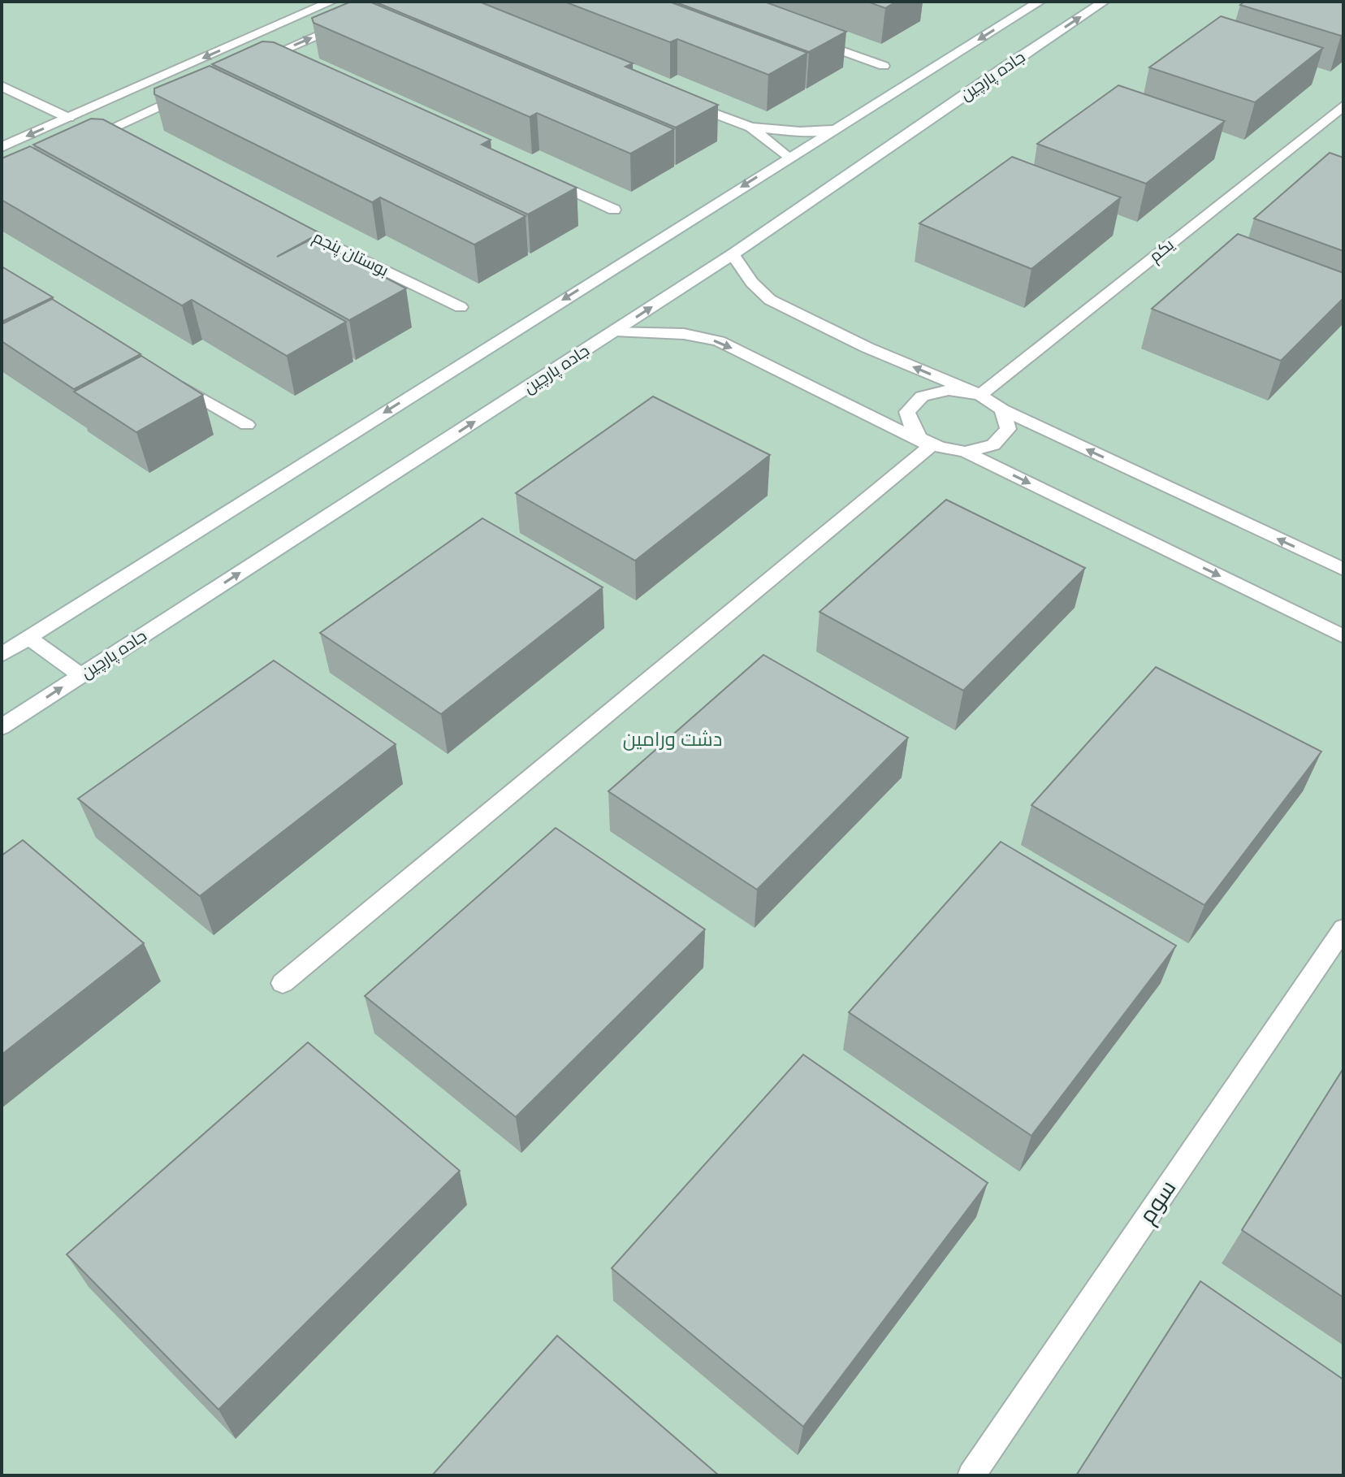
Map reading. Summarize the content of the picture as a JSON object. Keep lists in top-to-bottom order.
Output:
{
  "streets": {
    "street": [
      "جاده پارچین",
      "یکم",
      "بوستان پنجم",
      "سوم"
    ]
  },
  "parks": ["دشت ورامین"]
}
